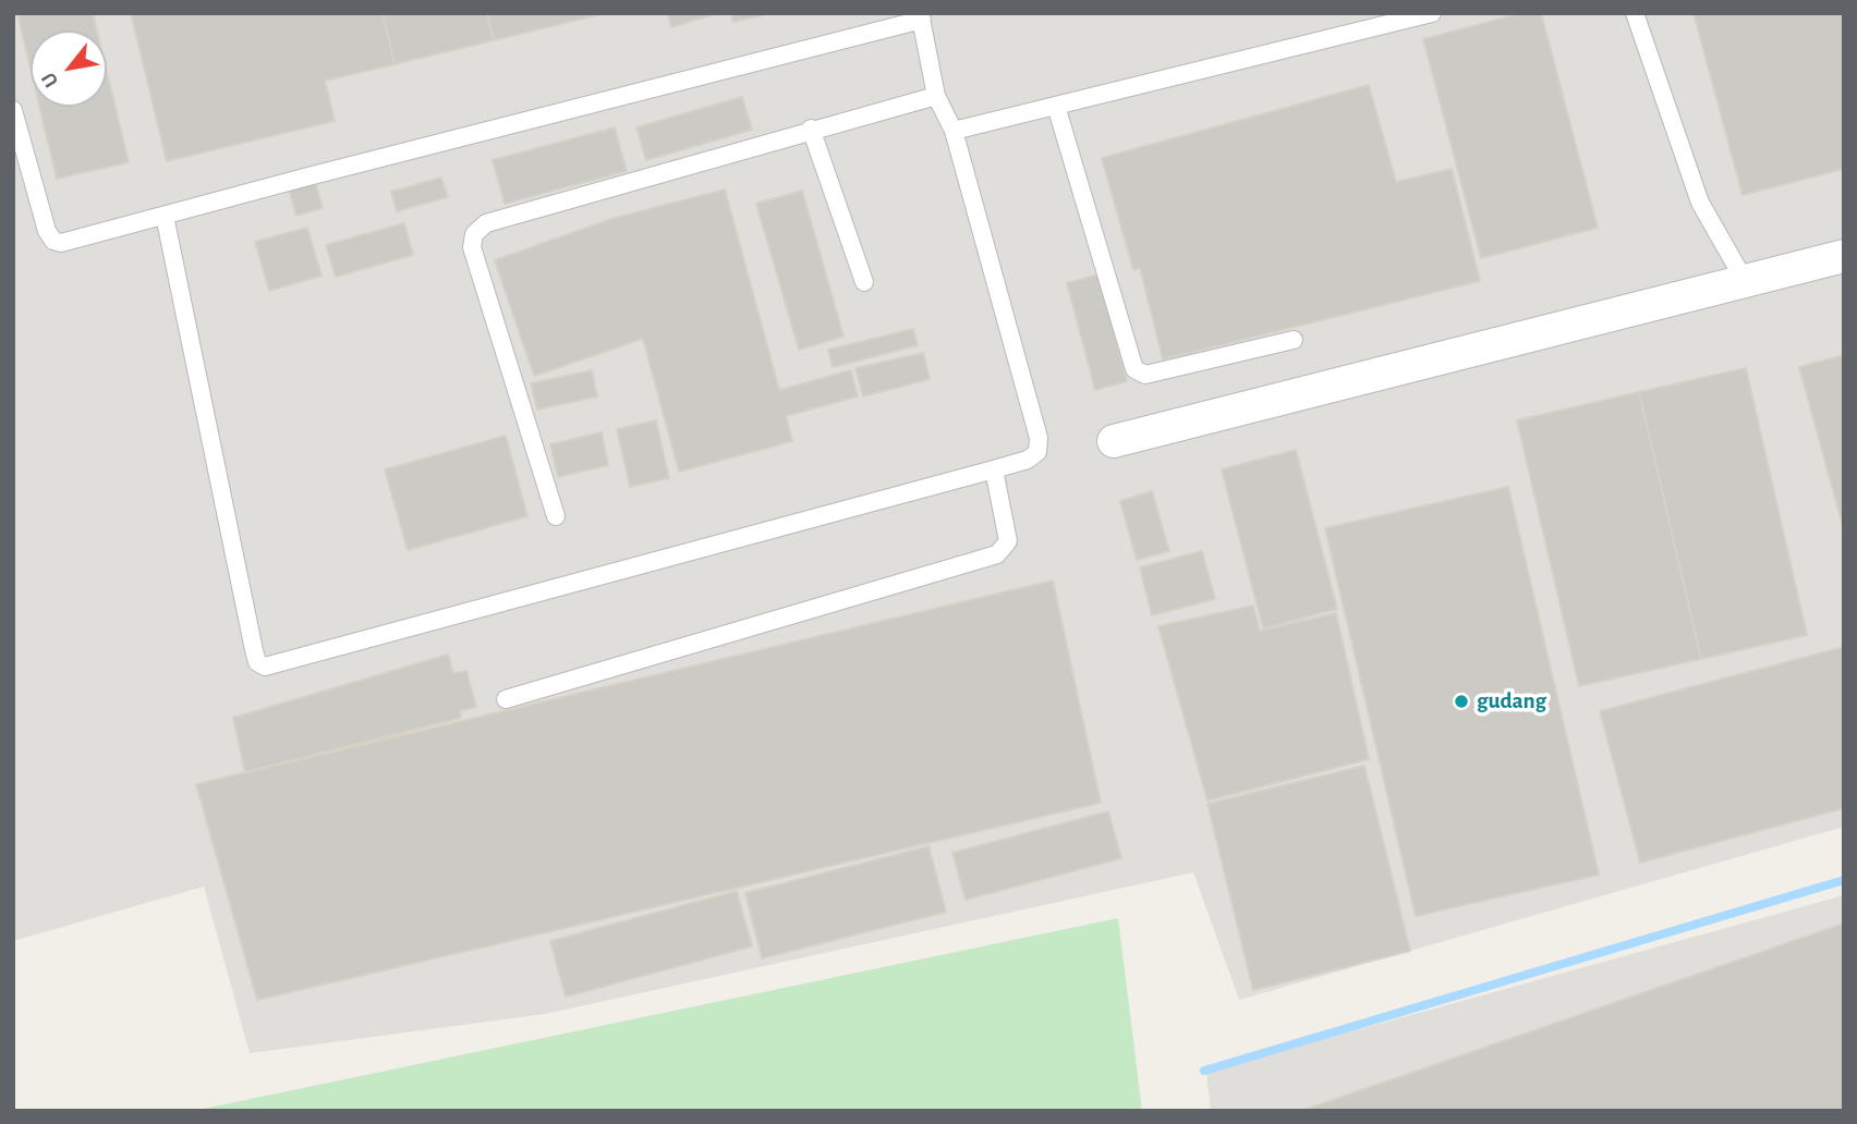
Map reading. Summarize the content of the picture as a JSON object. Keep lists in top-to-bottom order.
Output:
{
  "places": ["gudang"],
  "north": "bottom left"
}
